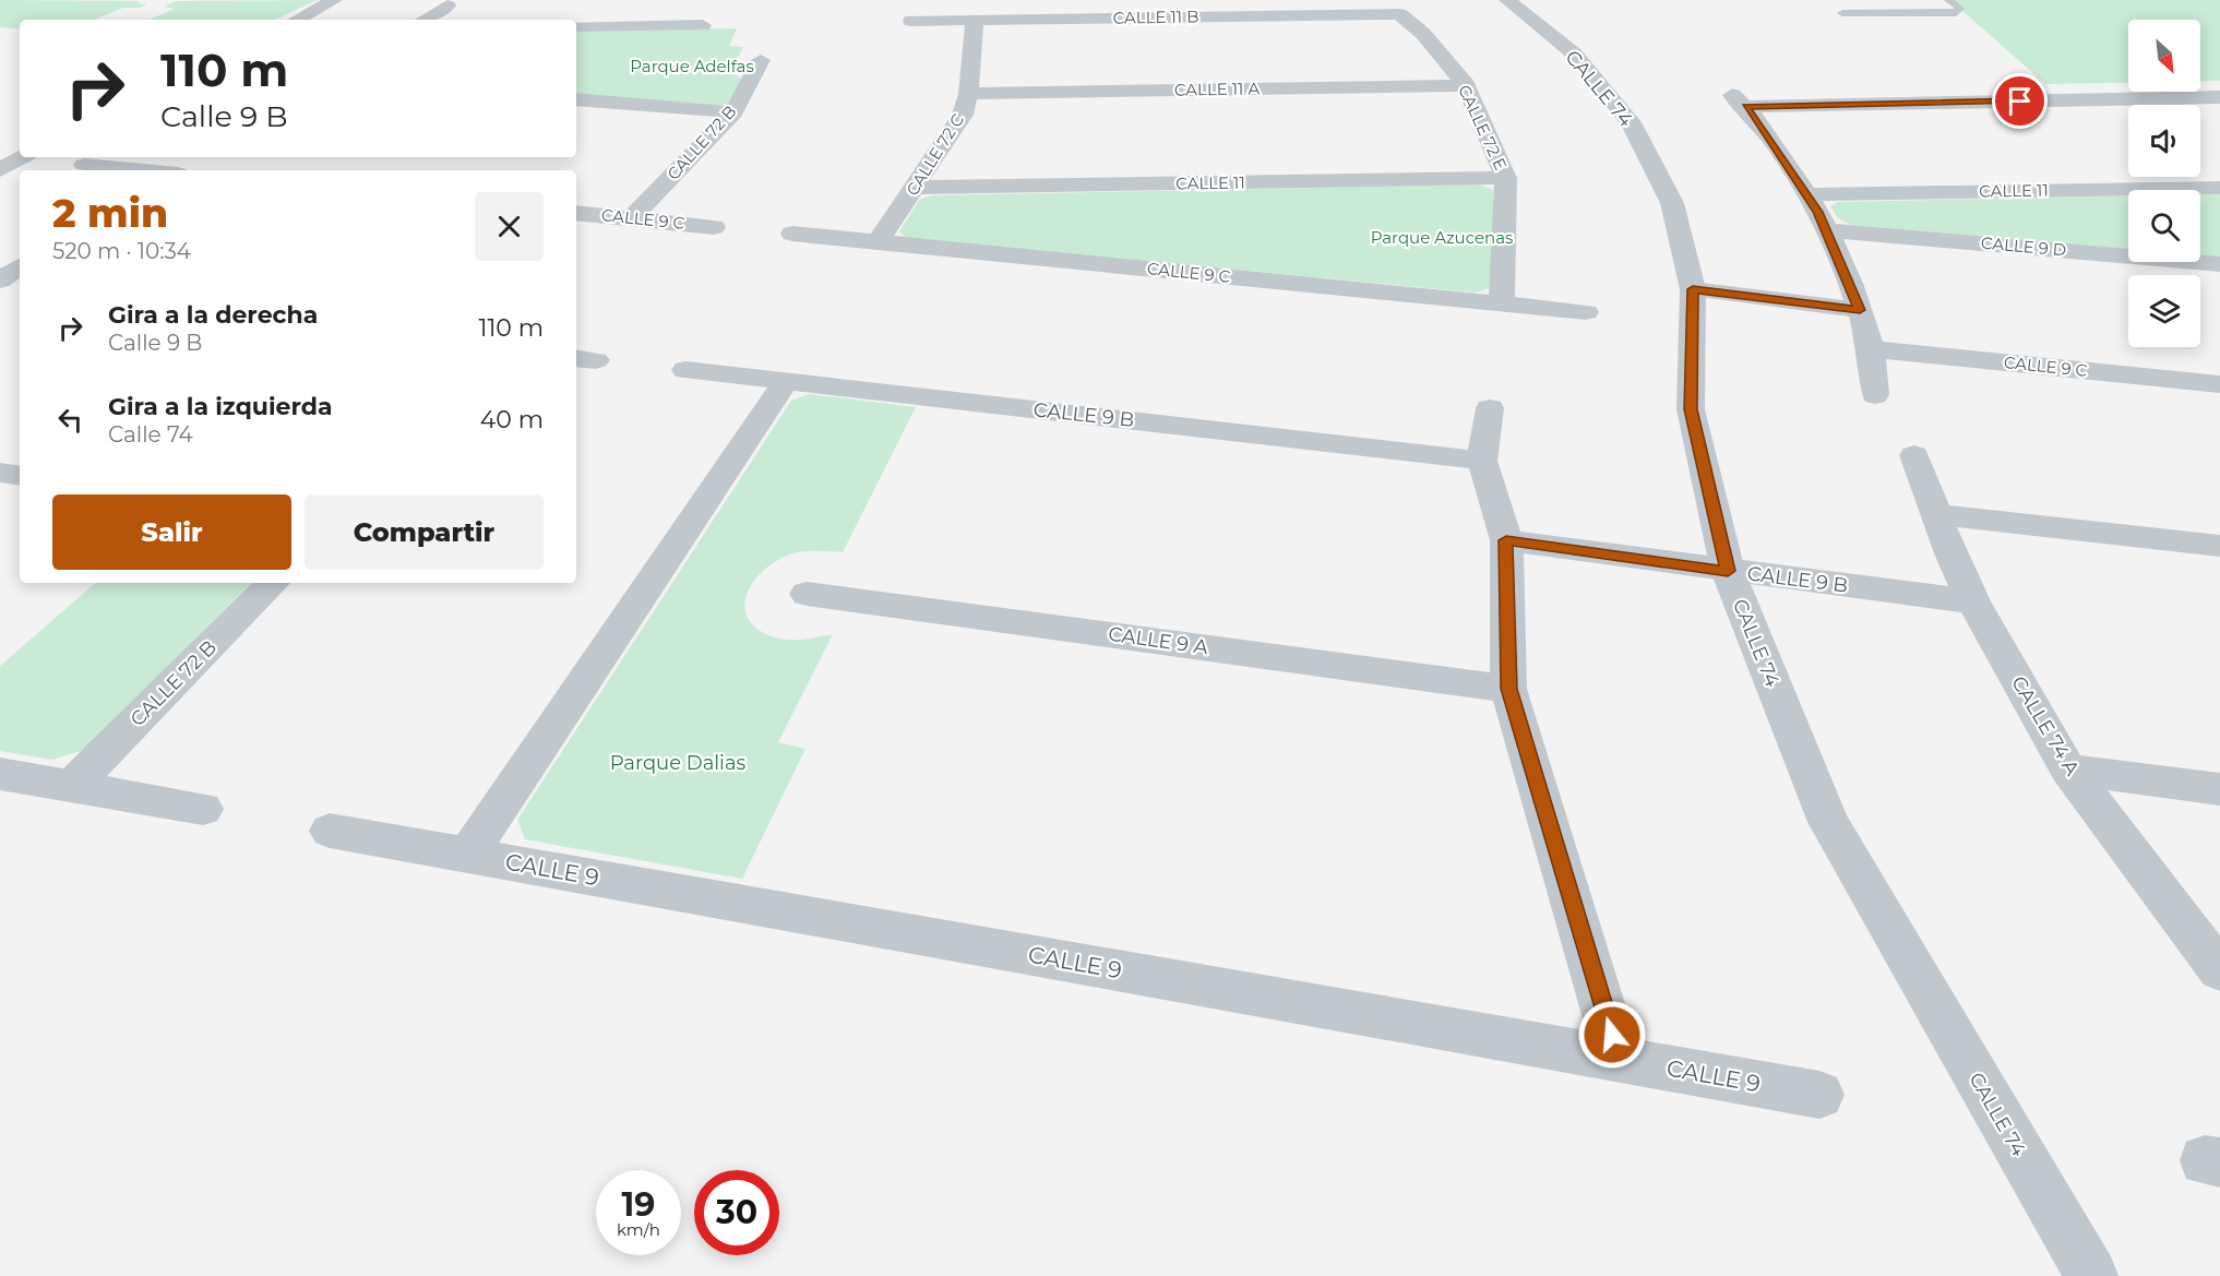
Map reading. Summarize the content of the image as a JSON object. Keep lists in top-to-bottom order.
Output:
{
  "streets": {
    "street": [
      "CALLE 11 B",
      "CALLE 74",
      "CALLE 11 A",
      "CALLE 72 E",
      "CALLE 72 B",
      "CALLE 72 C",
      "CALLE 11",
      "CALLE 9 C",
      "CALLE 9 D",
      "CALLE 9 B",
      "CALLE 9 A",
      "CALLE 74 A",
      "CALLE 9"
    ]
  },
  "crossings": [
    ["CALLE 11 B", "CALLE 72 E"],
    ["CALLE 11 B", "CALLE 72 C"],
    ["CALLE 74", "CALLE 9 B"],
    ["CALLE 11 A", "CALLE 72 E"],
    ["CALLE 11 A", "CALLE 72 C"],
    ["CALLE 72 E", "CALLE 11"],
    ["CALLE 72 E", "CALLE 9 C"],
    ["CALLE 72 B", "CALLE 9 C"],
    ["CALLE 72 C", "CALLE 11"],
    ["CALLE 72 C", "CALLE 9 C"],
    ["CALLE 9 B", "CALLE 74 A"]
  ],
  "parks": ["Parque Adelfas", "Parque Azucenas", "Parque Dalias"],
  "north": "bottom right",
  "page": {
    "turn": ["110 m", "Calle 9 B"],
    "heading": ["2 min", "520 m · 10:34"],
    "list": [
      {
        "name": "Gira a la derecha",
        "note": "Calle 9 B",
        "value": "110 m"
      },
      {
        "name": "Gira a la izquierda",
        "note": "Calle 74",
        "value": "40 m"
      }
    ],
    "buttons": ["Salir", "Compartir"],
    "speed": "19 km/h",
    "limit": "30"
  }
}
